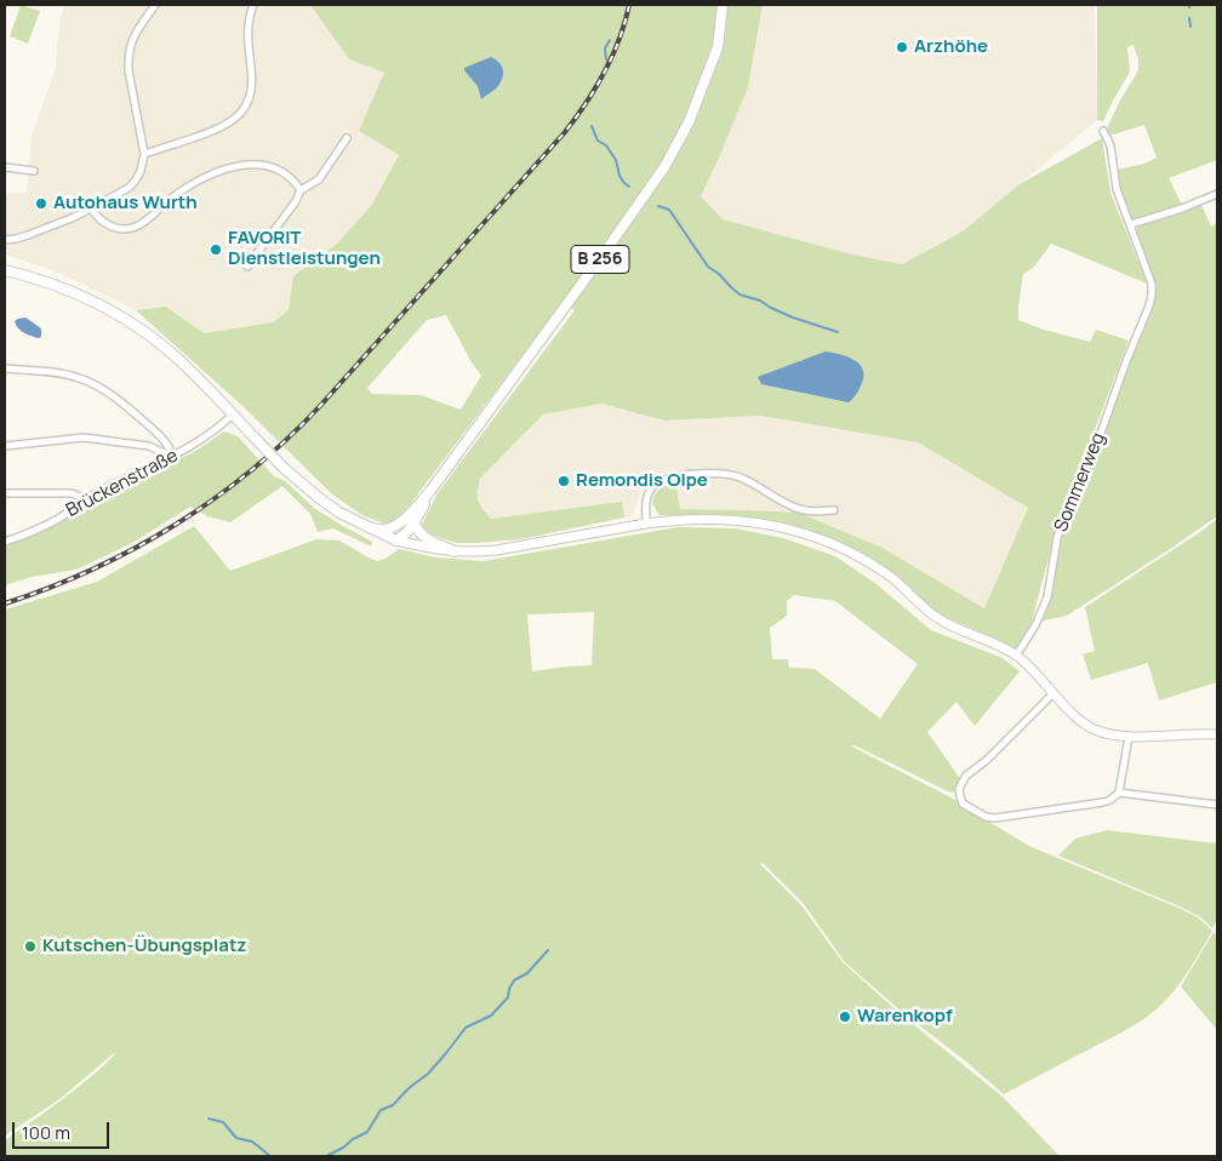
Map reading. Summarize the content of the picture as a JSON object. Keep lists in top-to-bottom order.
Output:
{
  "streets": {
    "main road": ["B 256"],
    "street": ["Sommerweg", "Brückenstraße"]
  },
  "crossings": [
    ["B 256", "Brückenstraße"]
  ],
  "places": [
    "Arzhöhe",
    "Autohaus Wurth",
    "FAVORIT Dienstleistungen",
    "Remondis Olpe",
    "Kutschen-Übungsplatz",
    "Warenkopf"
  ],
  "scale_bar": "100 m"
}
